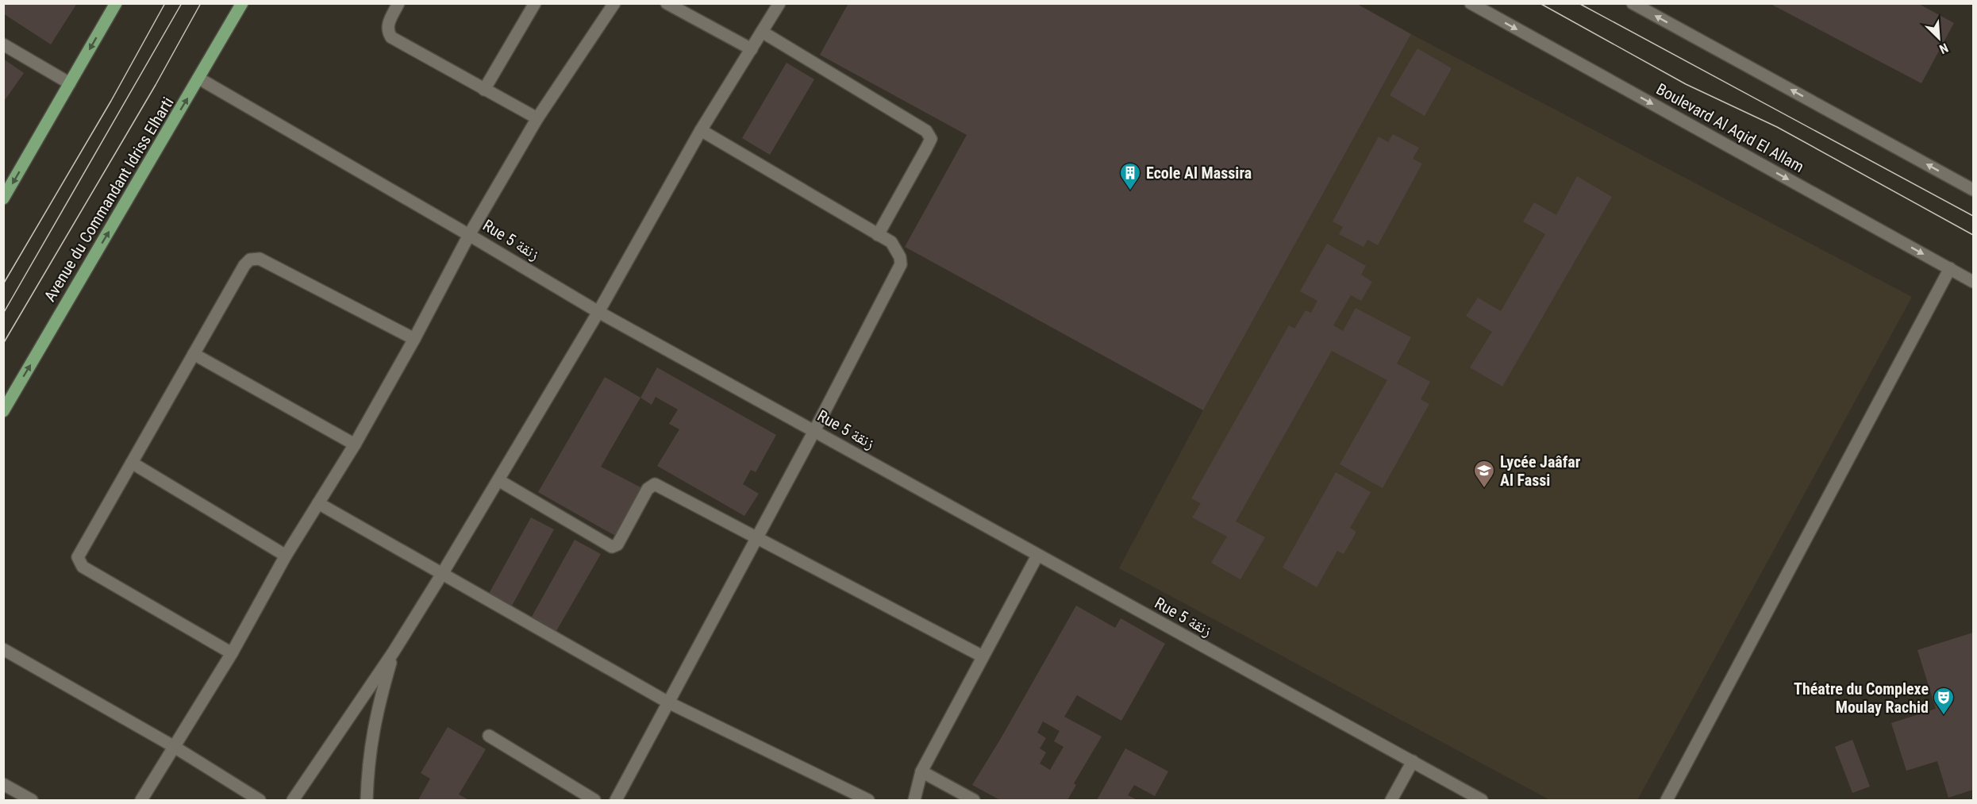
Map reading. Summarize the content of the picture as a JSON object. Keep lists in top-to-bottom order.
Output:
{
  "streets": {
    "main road": ["Avenue du Commandant Idriss Elharti"],
    "street": ["Boulevard Al Aqid El Allam", "Rue 5 زنقة"]
  },
  "crossings": [
    ["Avenue du Commandant Idriss Elharti", "Rue 5 زنقة"]
  ],
  "one_way": ["Avenue du Commandant Idriss Elharti"],
  "places": {
    "building": ["Ecole Al Massira"],
    "school or university": ["Lycée Jaâfar Al Fassi"],
    "theatre": ["Théatre du Complexe Moulay Rachid"]
  },
  "north": "bottom right"
}
